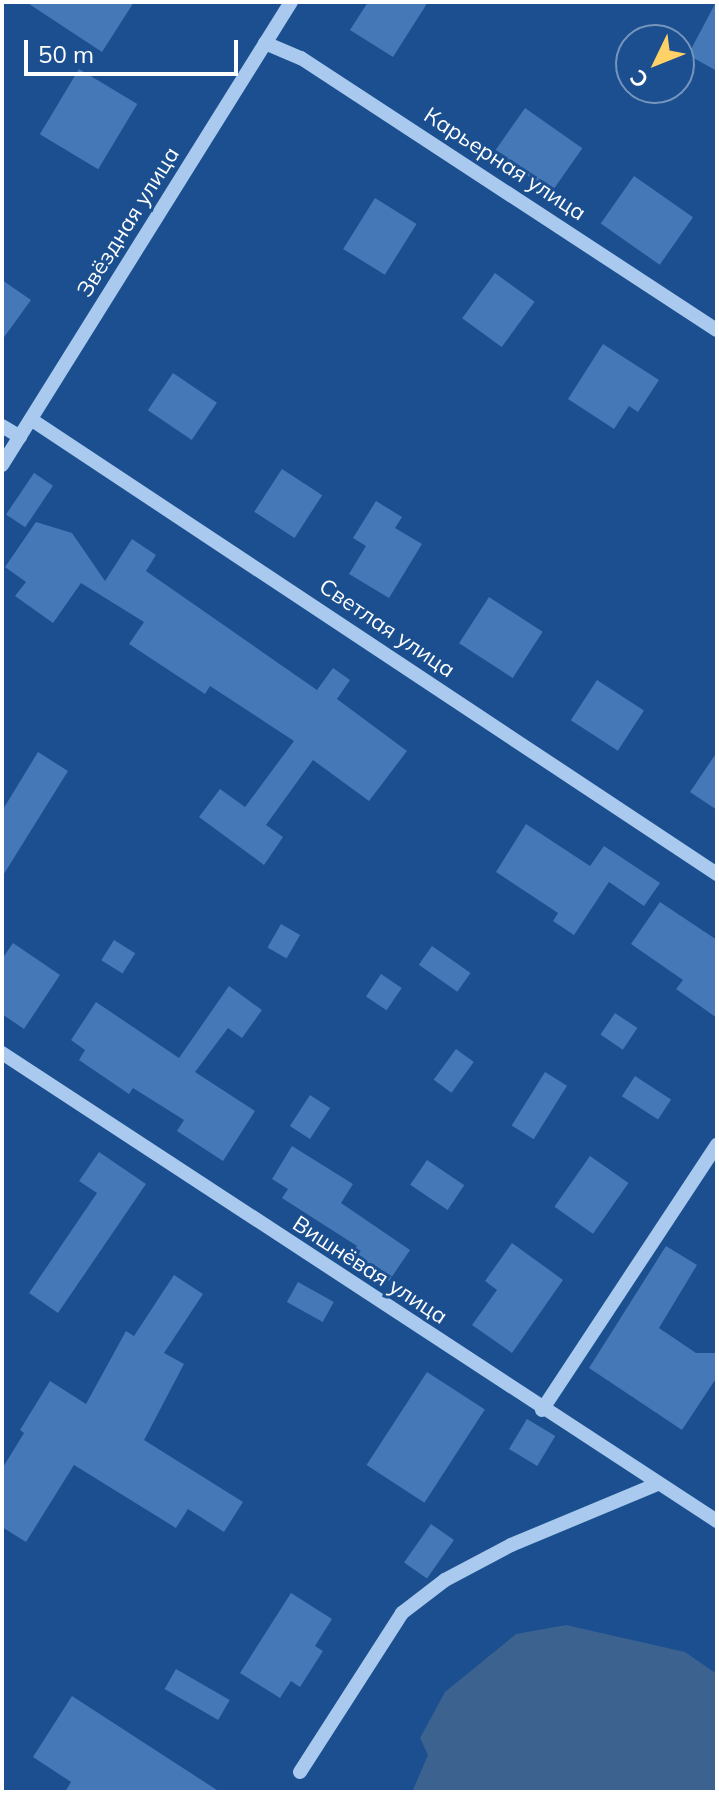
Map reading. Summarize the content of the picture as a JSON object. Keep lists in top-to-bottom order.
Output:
{
  "streets": {
    "street": [
      "Карьерная улица",
      "Звёздная улица",
      "Светлая улица",
      "Вишнёвая улица"
    ]
  },
  "crossings": [
    ["Карьерная улица", "Звёздная улица"],
    ["Звёздная улица", "Светлая улица"]
  ],
  "scale_bar": "50 m",
  "north": "bottom left"
}
